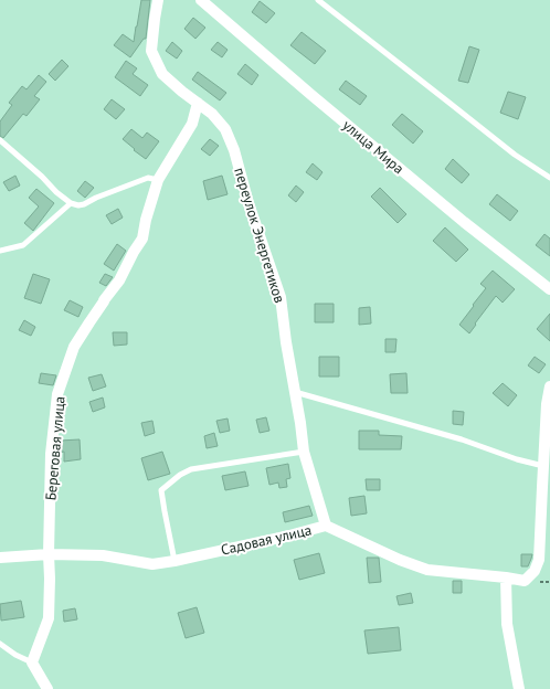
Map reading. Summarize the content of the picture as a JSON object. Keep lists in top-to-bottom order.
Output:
{
  "streets": {
    "street": [
      "улица Мира",
      "переулок Энергетиков",
      "Береговая улица",
      "Садовая улица"
    ]
  },
  "crossings": [
    ["переулок Энергетиков", "Береговая улица"],
    ["переулок Энергетиков", "Садовая улица"],
    ["Береговая улица", "Садовая улица"]
  ]
}
